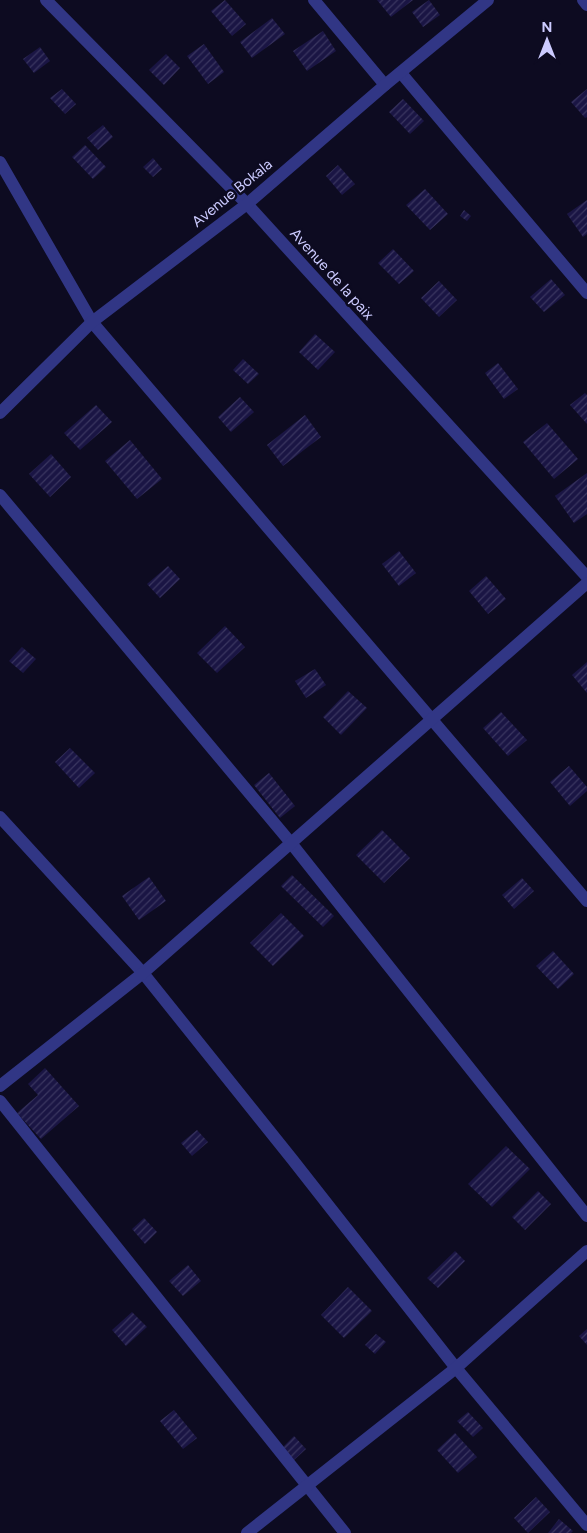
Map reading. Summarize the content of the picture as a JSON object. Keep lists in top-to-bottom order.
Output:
{
  "streets": {
    "street": ["Avenue Bokala", "Avenue de la paix"]
  },
  "crossings": [
    ["Avenue Bokala", "Avenue de la paix"]
  ],
  "north": "top"
}
